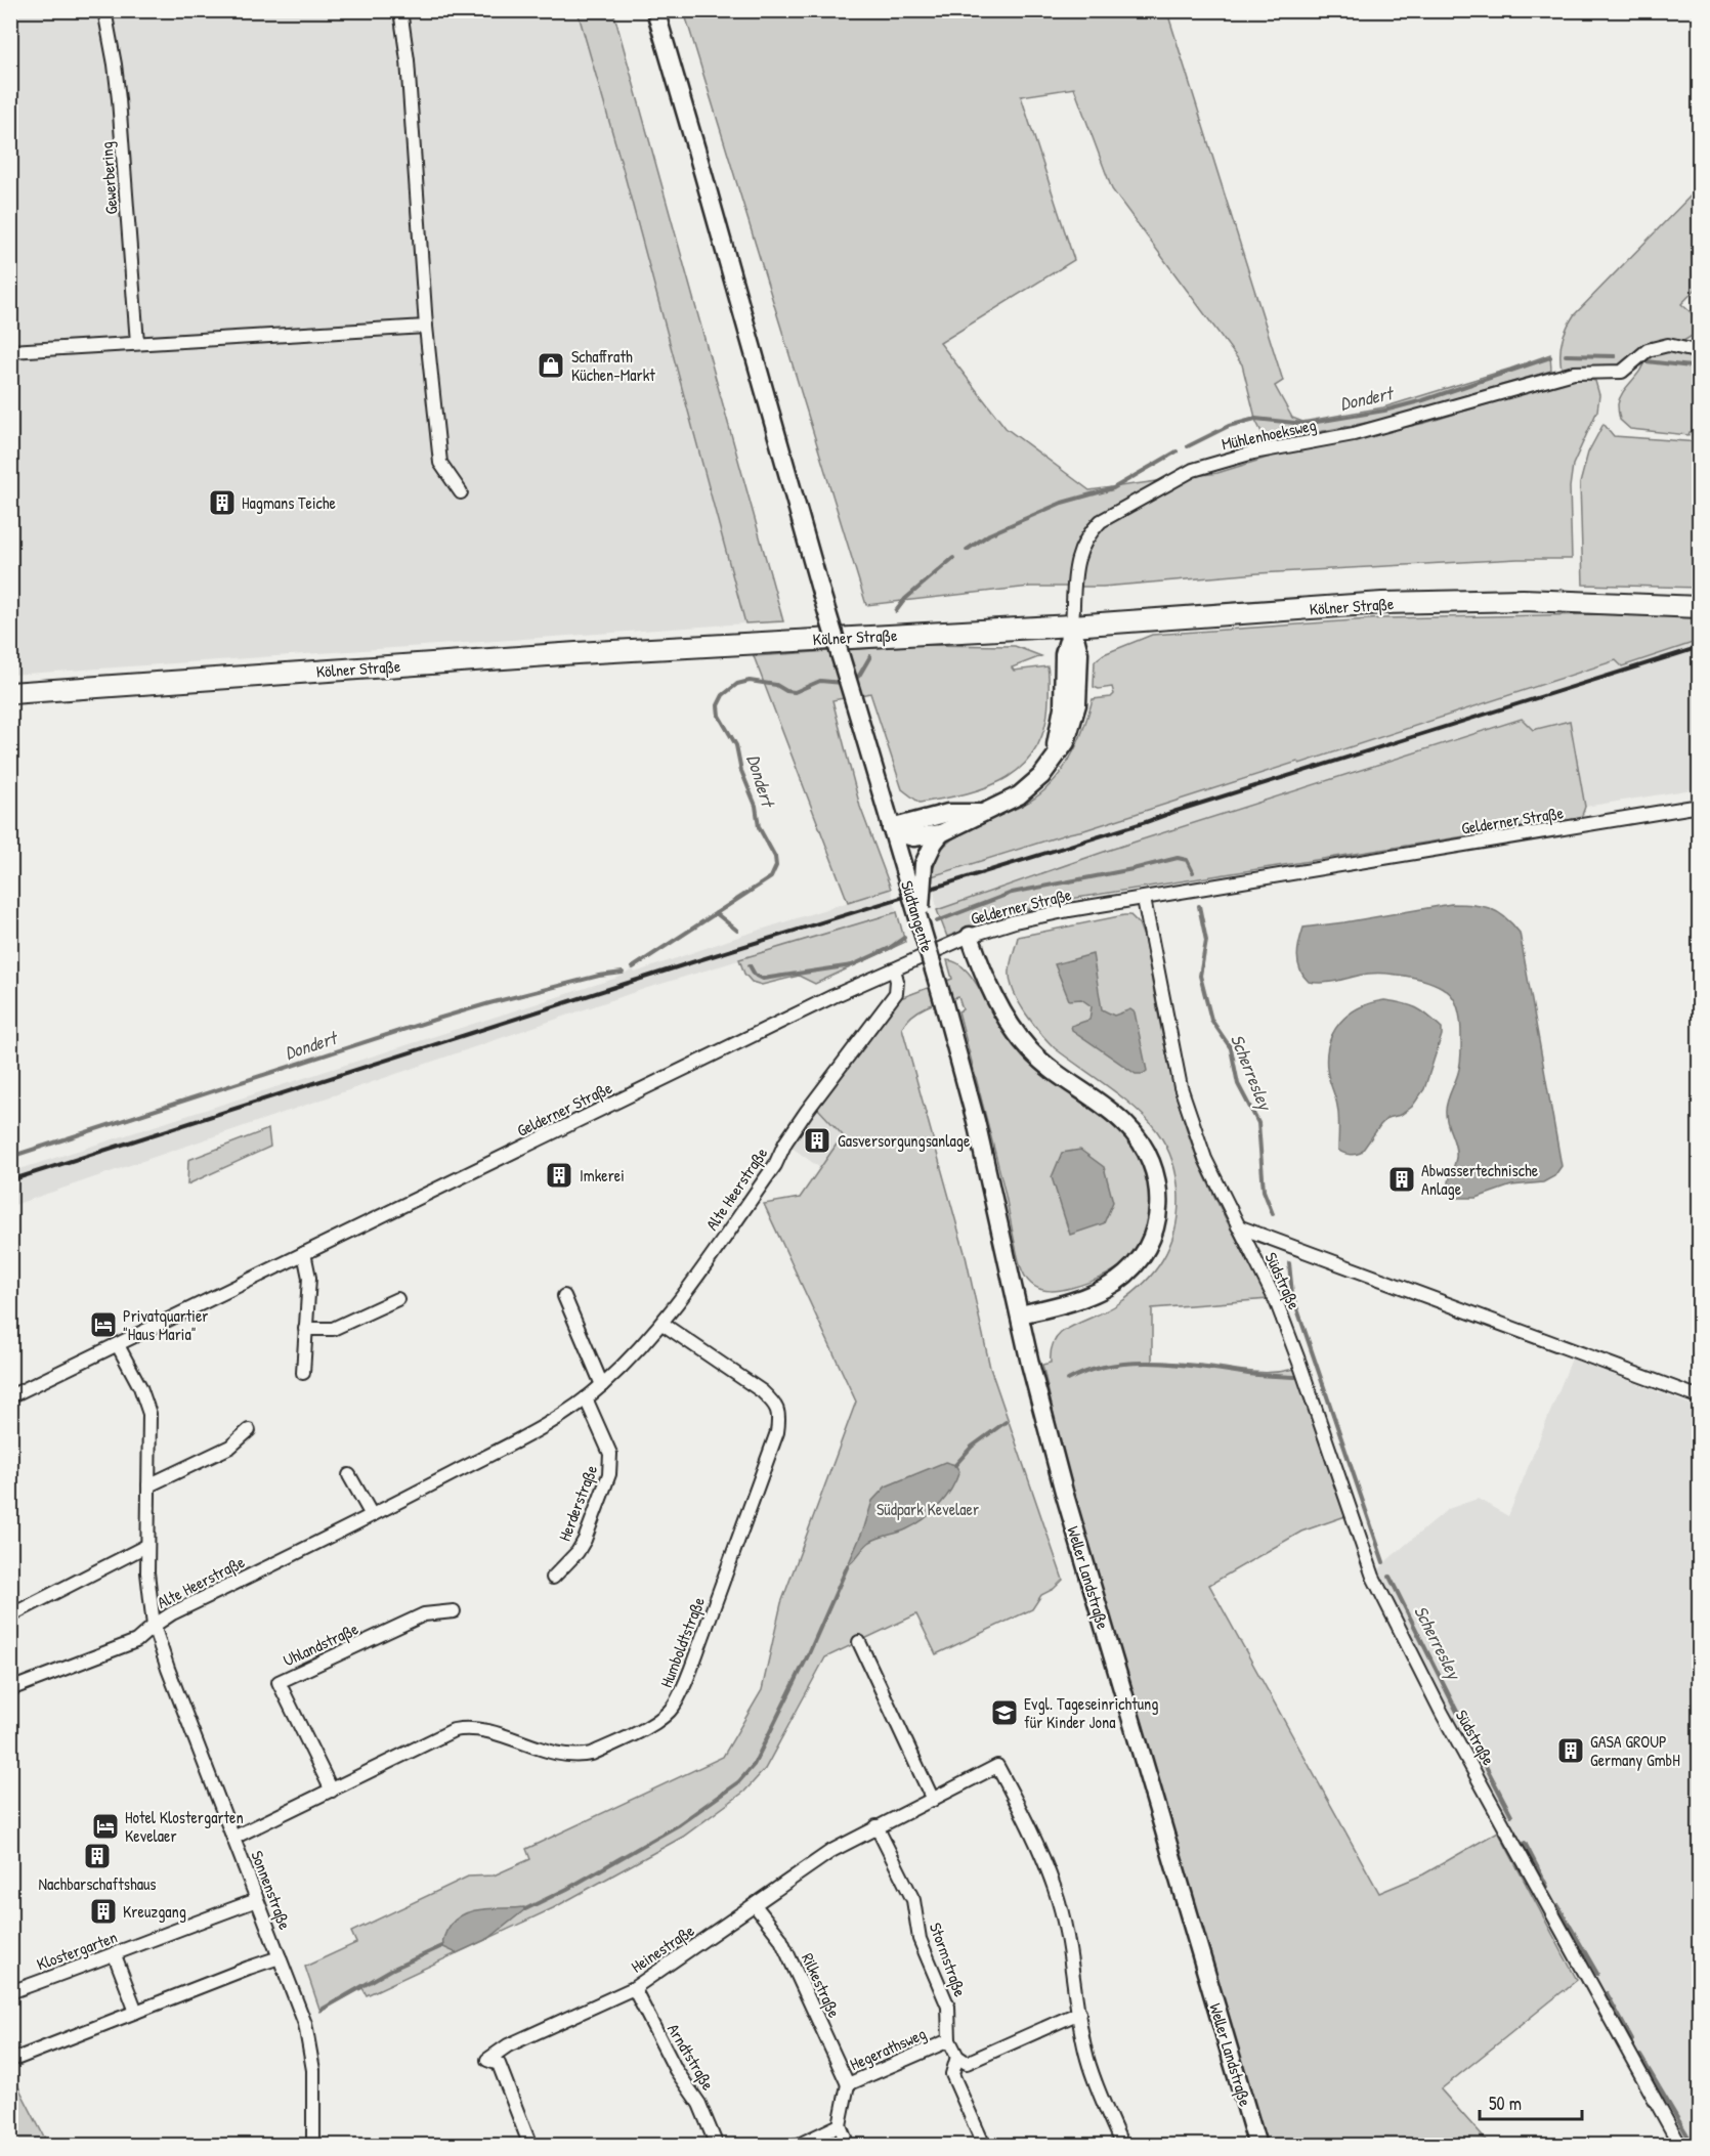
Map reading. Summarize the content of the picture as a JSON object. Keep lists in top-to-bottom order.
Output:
{
  "streets": {
    "main road": ["Kölner Straße", "Südtangente", "Weller Landstraße"],
    "street": [
      "Gewerbering",
      "Mühlenhoeksweg",
      "Gelderner Straße",
      "Alte Heerstraße",
      "Südstraße",
      "Herderstraße",
      "Humboldtstraße",
      "Uhlandstraße",
      "Sonnenstraße",
      "Heinestraße",
      "Klostergarten",
      "Stormstraße",
      "Rilkestraße",
      "Hegerathsweg",
      "Arndtstraße"
    ]
  },
  "crossings": [
    ["Mühlenhoeksweg", "Kölner Straße"],
    ["Gelderner Straße", "Alte Heerstraße"],
    ["Gelderner Straße", "Südstraße"],
    ["Gelderner Straße", "Sonnenstraße"],
    ["Südtangente", "Weller Landstraße"],
    ["Alte Heerstraße", "Herderstraße"],
    ["Alte Heerstraße", "Humboldtstraße"],
    ["Alte Heerstraße", "Sonnenstraße"],
    ["Humboldtstraße", "Uhlandstraße"],
    ["Humboldtstraße", "Sonnenstraße"],
    ["Sonnenstraße", "Klostergarten"],
    ["Heinestraße", "Stormstraße"],
    ["Heinestraße", "Rilkestraße"],
    ["Heinestraße", "Arndtstraße"],
    ["Stormstraße", "Hegerathsweg"],
    ["Rilkestraße", "Hegerathsweg"]
  ],
  "water": ["Dondert", "Scherresley"],
  "parks": ["Südpark Kevelaer"],
  "places": {
    "shop": ["Schaffrath Küchen-Markt"],
    "building": [
      "Hagmans Teiche",
      "Gasversorgungsanlage",
      "Imkerei",
      "Abwassertechnische Anlage",
      "GASA GROUP Germany GmbH",
      "Nachbarschaftshaus",
      "Kreuzgang"
    ],
    "hotel": ["Privatquartier \"Haus Maria\"", "Hotel Klostergarten Kevelaer"],
    "school or university": ["Evgl. Tageseinrichtung für Kinder Jona"]
  },
  "scale_bar": "50 m"
}
